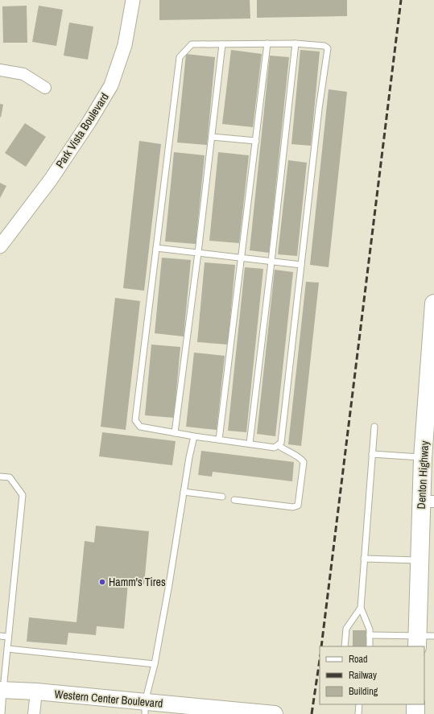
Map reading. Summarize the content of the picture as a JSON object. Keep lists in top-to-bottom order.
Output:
{
  "streets": {
    "main road": ["Denton Highway", "Western Center Boulevard"],
    "street": ["Park Vista Boulevard"]
  },
  "places": ["Hamm's Tires"],
  "legend": ["Road", "Railway", "Building"]
}
